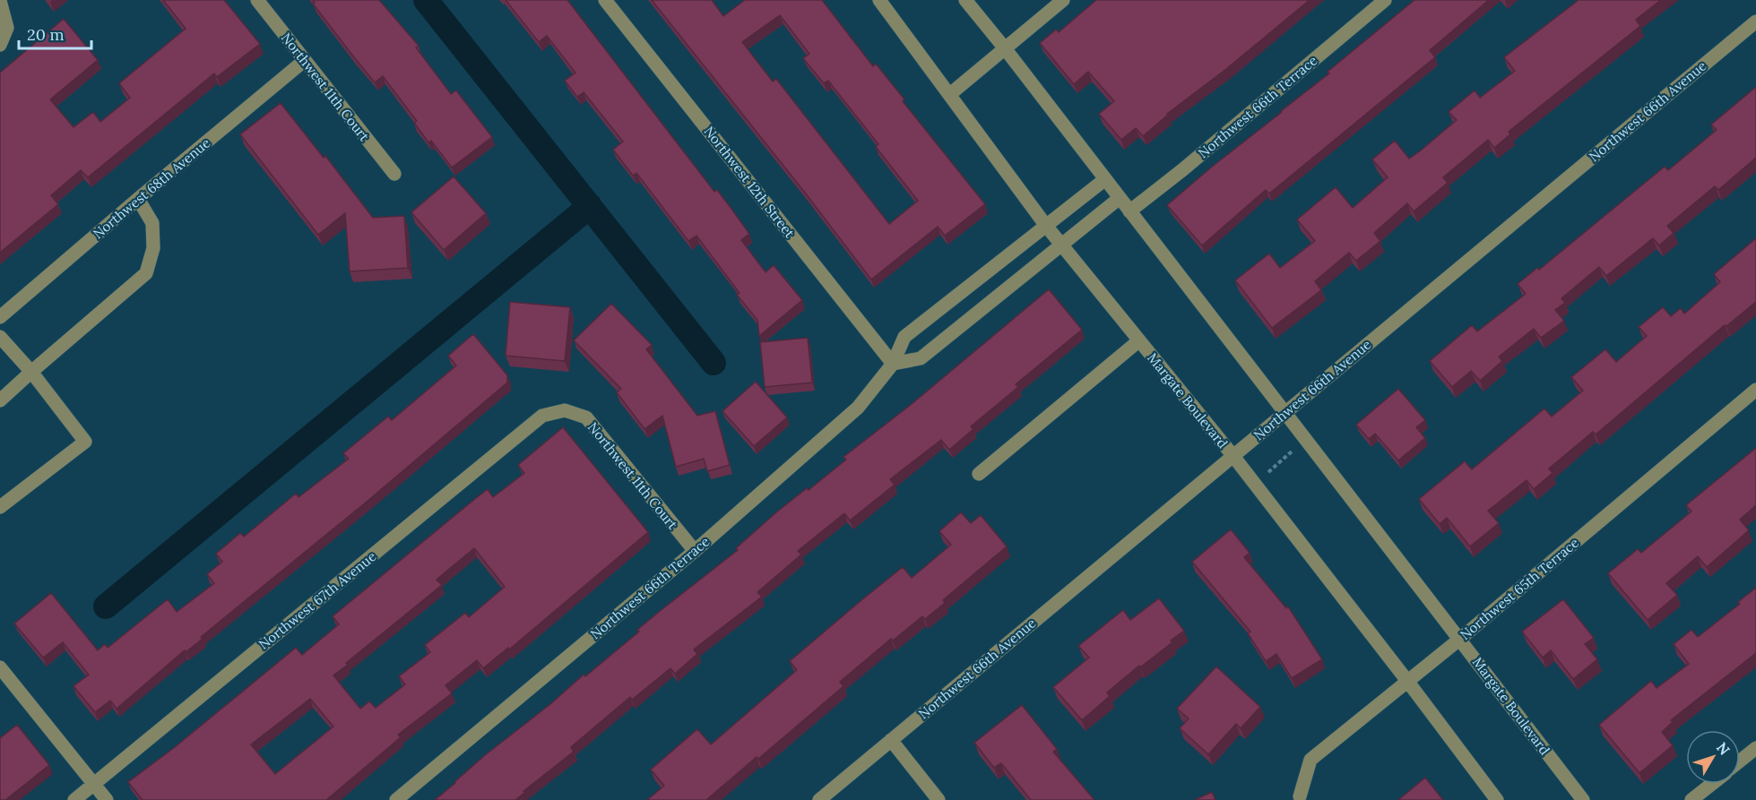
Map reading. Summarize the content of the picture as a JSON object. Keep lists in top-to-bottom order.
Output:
{
  "streets": {
    "street": [
      "Northwest 11th Court",
      "Northwest 66th Terrace",
      "Northwest 66th Avenue",
      "Northwest 12th Street",
      "Northwest 68th Avenue",
      "Margate Boulevard",
      "Northwest 65th Terrace",
      "Northwest 67th Avenue"
    ]
  },
  "crossings": [
    ["Northwest 11th Court", "Northwest 66th Terrace"],
    ["Northwest 11th Court", "Northwest 68th Avenue"],
    ["Northwest 11th Court", "Northwest 67th Avenue"],
    ["Northwest 66th Terrace", "Northwest 12th Street"],
    ["Northwest 66th Terrace", "Margate Boulevard"],
    ["Northwest 66th Avenue", "Margate Boulevard"],
    ["Margate Boulevard", "Northwest 65th Terrace"]
  ],
  "scale_bar": "20 m",
  "north": "top right"
}
